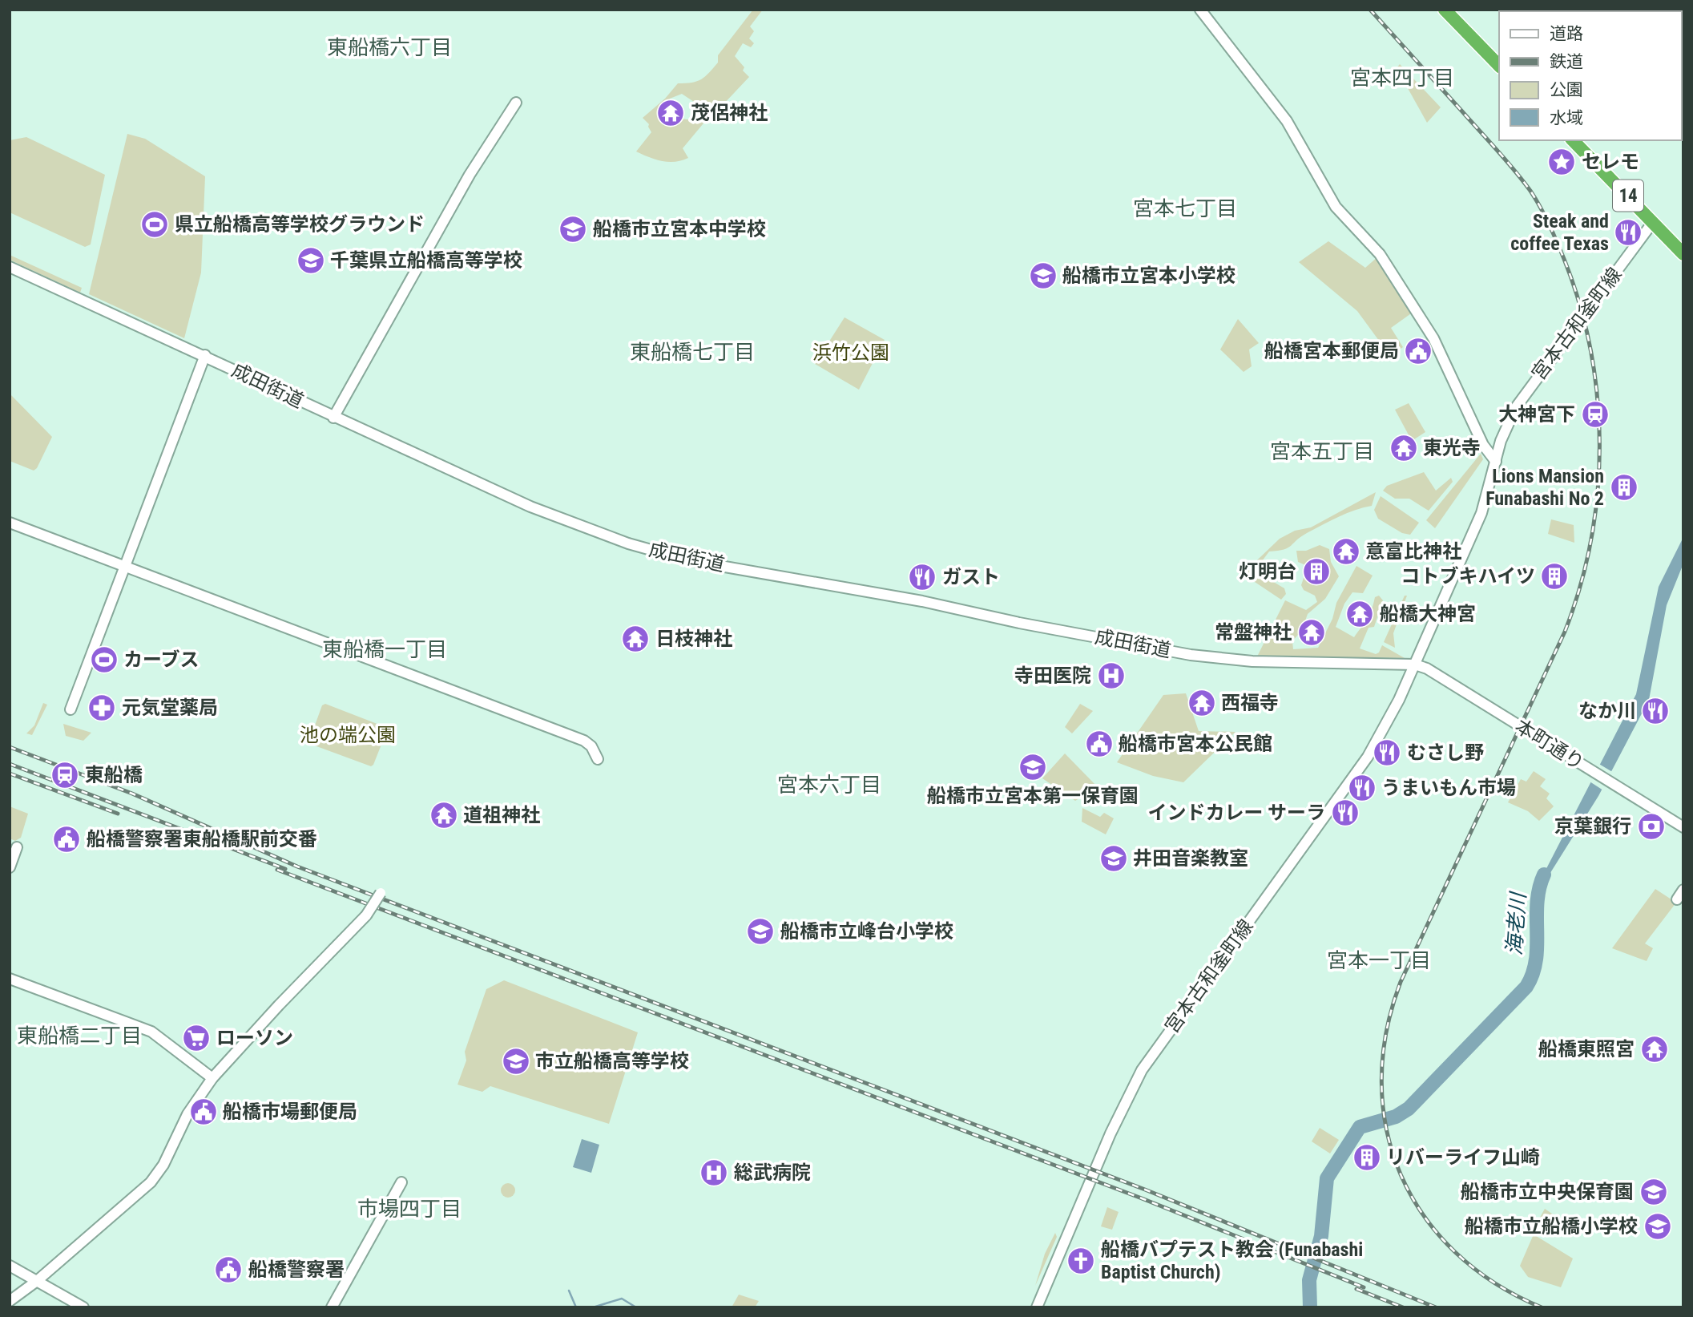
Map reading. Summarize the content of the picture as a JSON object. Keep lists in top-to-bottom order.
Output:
{
  "streets": {
    "highway": ["14"],
    "street": ["宮本古和釜町線", "成田街道", "本町通り"]
  },
  "crossings": [
    ["14", "宮本古和釜町線"],
    ["宮本古和釜町線", "成田街道"],
    ["宮本古和釜町線", "本町通り"],
    ["成田街道", "本町通り"]
  ],
  "districts": [
    "東船橋六丁目",
    "宮本四丁目",
    "宮本七丁目",
    "東船橋七丁目",
    "宮本五丁目",
    "東船橋一丁目",
    "宮本六丁目",
    "宮本一丁目",
    "東船橋二丁目",
    "市場四丁目"
  ],
  "water": ["海老川"],
  "parks": ["浜竹公園", "池の端公園"],
  "places": {
    "temple": [
      "茂侶神社",
      "東光寺",
      "意富比神社",
      "船橋大神宮",
      "常盤神社",
      "日枝神社",
      "西福寺",
      "道祖神社",
      "船橋東照宮"
    ],
    "place": ["セレモ"],
    "sports": ["県立船橋高等学校グラウンド", "カーブス"],
    "school or university": [
      "船橋市立宮本中学校",
      "千葉県立船橋高等学校",
      "船橋市立宮本小学校",
      "船橋市立宮本第一保育園",
      "井田音楽教室",
      "船橋市立峰台小学校",
      "市立船橋高等学校",
      "船橋市立中央保育園",
      "船橋市立船橋小学校"
    ],
    "restaurant": [
      "Steak and coffee Texas",
      "ガスト",
      "なか川",
      "むさし野",
      "うまいもん市場",
      "インドカレー サーラ"
    ],
    "public building": [
      "船橋宮本郵便局",
      "船橋市宮本公民館",
      "船橋警察署東船橋駅前交番",
      "船橋市場郵便局",
      "船橋警察署"
    ],
    "station": ["大神宮下", "東船橋"],
    "building": [
      "Lions Mansion Funabashi No 2",
      "灯明台",
      "コトブキハイツ",
      "リバーライフ山崎"
    ],
    "hospital": ["寺田医院", "総武病院"],
    "pharmacy": ["元気堂薬局"],
    "bank": ["京葉銀行"],
    "supermarket": ["ローソン"],
    "church": ["船橋バプテスト教会 (Funabashi Baptist Church)"]
  },
  "legend": [
    "道路",
    "鉄道",
    "公園",
    "水域"
  ]
}
